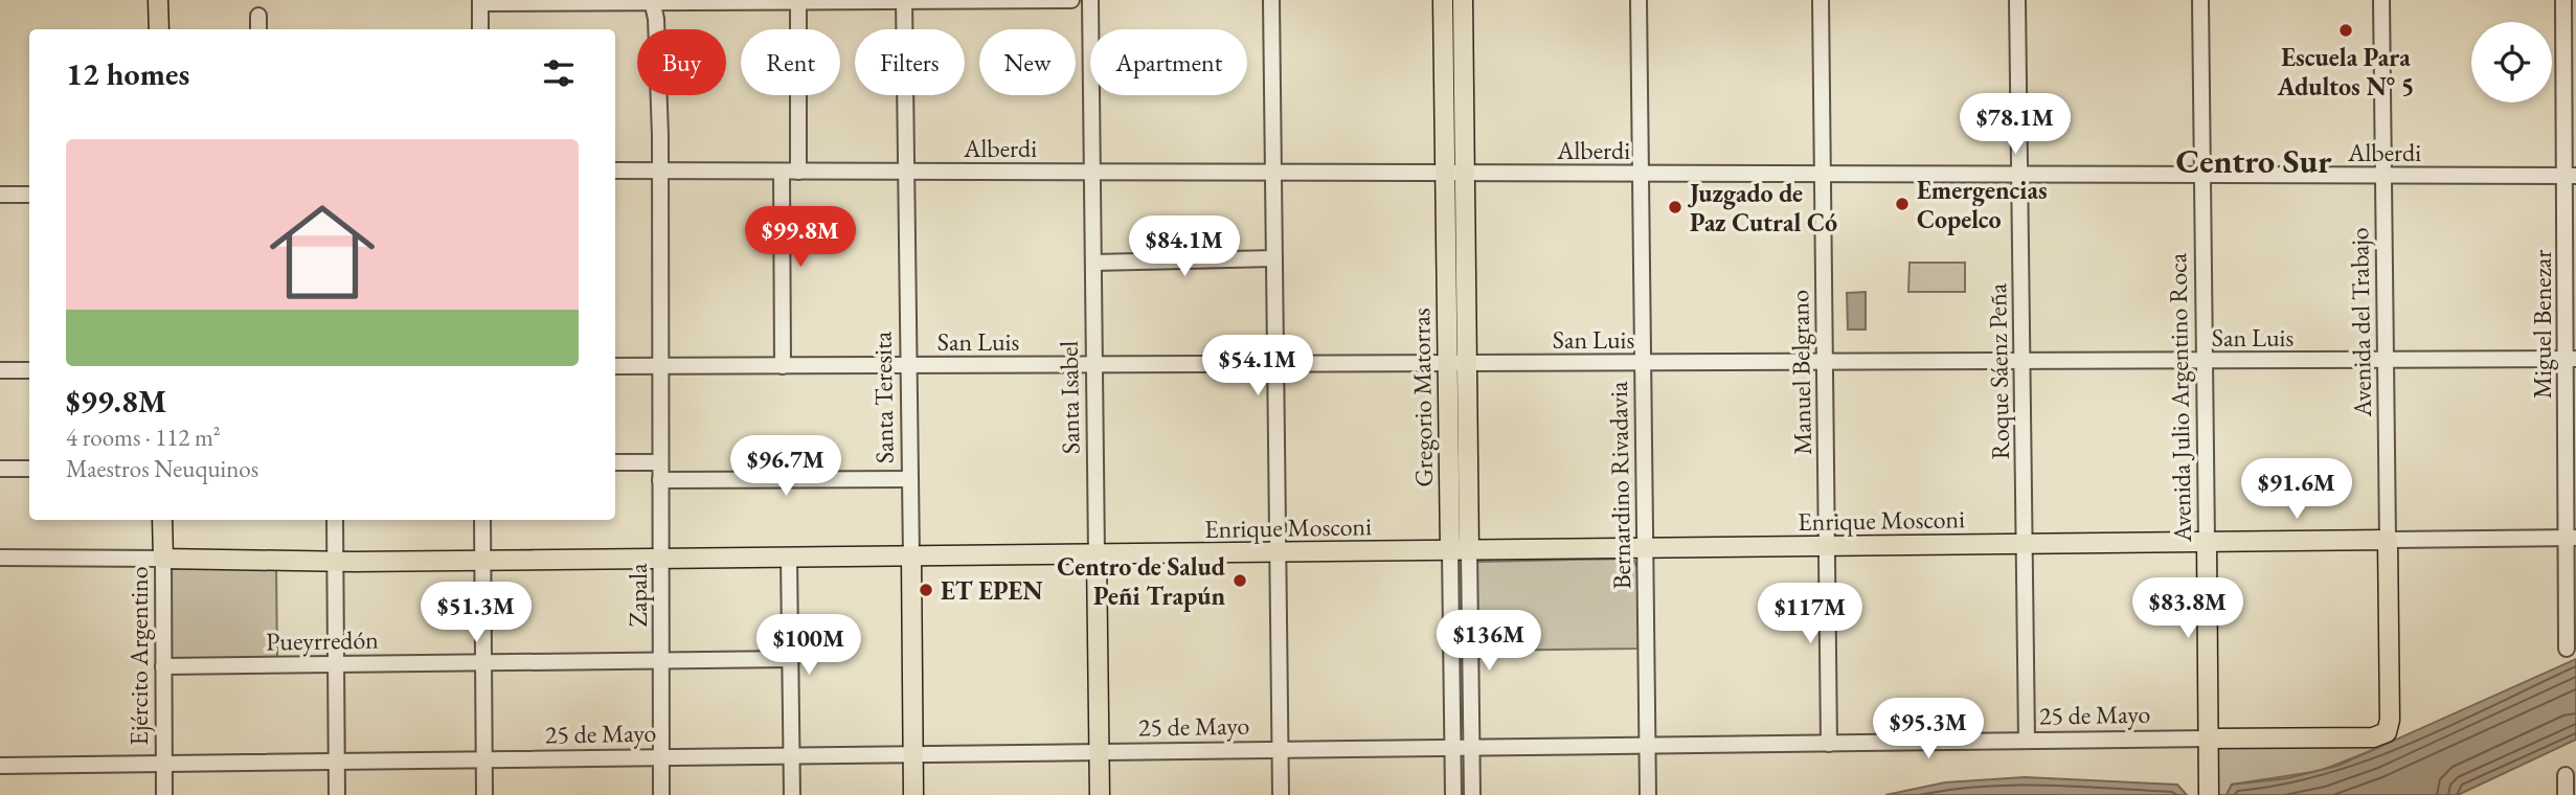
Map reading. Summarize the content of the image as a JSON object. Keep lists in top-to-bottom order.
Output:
{
  "streets": {
    "main road": [
      "Avenida del Trabajo",
      "Santa Teresita",
      "Santa Isabel",
      "Gregorio Matorras",
      "Avenida Julio Argentino Roca",
      "Enrique Mosconi",
      "Ejército Argentino",
      "25 de Mayo"
    ],
    "street": [
      "Alberdi",
      "Miguel Benezar",
      "San Luis",
      "Roque Sáenz Peña",
      "Manuel Belgrano",
      "Bernardino Rivadavia",
      "Zapala",
      "Pueyrredón"
    ]
  },
  "crossings": [
    ["Alberdi", "Avenida del Trabajo"],
    ["Alberdi", "Miguel Benezar"],
    ["Alberdi", "Roque Sáenz Peña"],
    ["Alberdi", "Manuel Belgrano"],
    ["Alberdi", "Santa Teresita"],
    ["Alberdi", "Santa Isabel"],
    ["Alberdi", "Gregorio Matorras"],
    ["Alberdi", "Avenida Julio Argentino Roca"],
    ["Alberdi", "Bernardino Rivadavia"],
    ["Alberdi", "Zapala"],
    ["Avenida del Trabajo", "San Luis"],
    ["Avenida del Trabajo", "Enrique Mosconi"],
    ["Avenida del Trabajo", "25 de Mayo"],
    ["Miguel Benezar", "San Luis"],
    ["Miguel Benezar", "Enrique Mosconi"],
    ["San Luis", "Roque Sáenz Peña"],
    ["San Luis", "Manuel Belgrano"],
    ["San Luis", "Santa Teresita"],
    ["San Luis", "Santa Isabel"],
    ["San Luis", "Gregorio Matorras"],
    ["San Luis", "Avenida Julio Argentino Roca"],
    ["San Luis", "Bernardino Rivadavia"],
    ["San Luis", "Zapala"],
    ["Roque Sáenz Peña", "Enrique Mosconi"],
    ["Roque Sáenz Peña", "25 de Mayo"],
    ["Manuel Belgrano", "Enrique Mosconi"],
    ["Manuel Belgrano", "25 de Mayo"],
    ["Santa Teresita", "Enrique Mosconi"],
    ["Santa Teresita", "25 de Mayo"],
    ["Santa Isabel", "Enrique Mosconi"],
    ["Santa Isabel", "25 de Mayo"],
    ["Gregorio Matorras", "Enrique Mosconi"],
    ["Gregorio Matorras", "25 de Mayo"],
    ["Avenida Julio Argentino Roca", "Enrique Mosconi"],
    ["Avenida Julio Argentino Roca", "25 de Mayo"],
    ["Bernardino Rivadavia", "Enrique Mosconi"],
    ["Bernardino Rivadavia", "25 de Mayo"],
    ["Enrique Mosconi", "Zapala"],
    ["Enrique Mosconi", "Ejército Argentino"],
    ["Zapala", "Pueyrredón"],
    ["Zapala", "25 de Mayo"],
    ["Pueyrredón", "Ejército Argentino"],
    ["Ejército Argentino", "25 de Mayo"]
  ],
  "districts": ["Centro Sur"],
  "places": [
    "Escuela Para Adultos N° 5",
    "Emergencias Copelco",
    "Juzgado de Paz Cutral Có",
    "Centro de Salud Peñi Trapún",
    "ET EPEN"
  ],
  "page": {
    "chip": [
      "Buy",
      "Rent",
      "Filters",
      "New",
      "Apartment"
    ],
    "heading": "12 homes",
    "price": [
      "$78.1M",
      "$99.8M",
      "$84.1M",
      "$54.1M",
      "$96.7M",
      "$91.6M",
      "$83.8M",
      "$51.3M",
      "$117M",
      "$136M",
      "$100M",
      "$95.3M"
    ],
    "list": [
      {
        "name": "$99.8M",
        "note": "4 rooms · 112 m² · Maestros Neuquinos"
      }
    ]
  }
}
